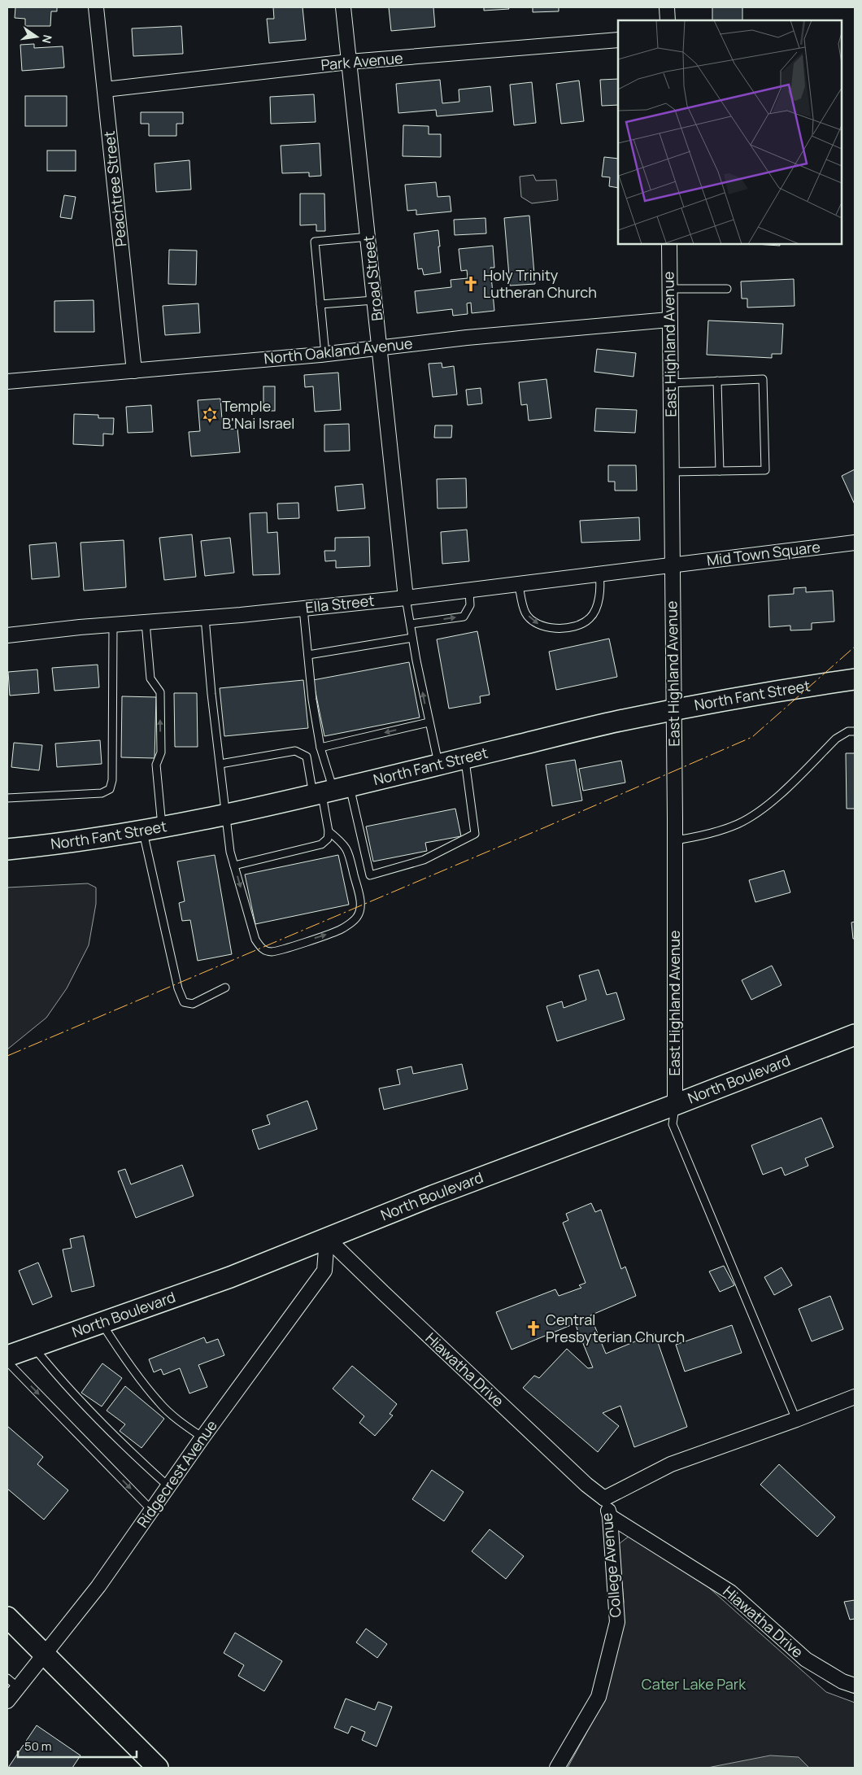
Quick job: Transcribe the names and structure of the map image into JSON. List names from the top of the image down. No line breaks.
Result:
{"streets":{"main road":["North Fant Street","North Boulevard"],"street":["Park Avenue","Peachtree Street","Broad Street","East Highland Avenue","North Oakland Avenue","Mid Town Square","Ella Street","Hiawatha Drive","Ridgecrest Avenue","College Avenue"]},"crossings":[["Park Avenue","Peachtree Street"],["Park Avenue","Broad Street"],["Peachtree Street","North Oakland Avenue"],["Broad Street","North Oakland Avenue"],["Broad Street","Ella Street"],["East Highland Avenue","North Oakland Avenue"],["East Highland Avenue","Mid Town Square"],["East Highland Avenue","Ella Street"],["East Highland Avenue","North Fant Street"],["East Highland Avenue","North Boulevard"],["Mid Town Square","Ella Street"],["North Boulevard","Hiawatha Drive"],["North Boulevard","Ridgecrest Avenue"],["Hiawatha Drive","Ridgecrest Avenue"],["Hiawatha Drive","College Avenue"]],"parks":["Cater Lake Park"],"places":{"church":["Holy Trinity Lutheran Church","Central Presbyterian Church"],"synagogue":["Temple B'Nai Israel"]},"scale_bar":"50 m","north":"right"}
